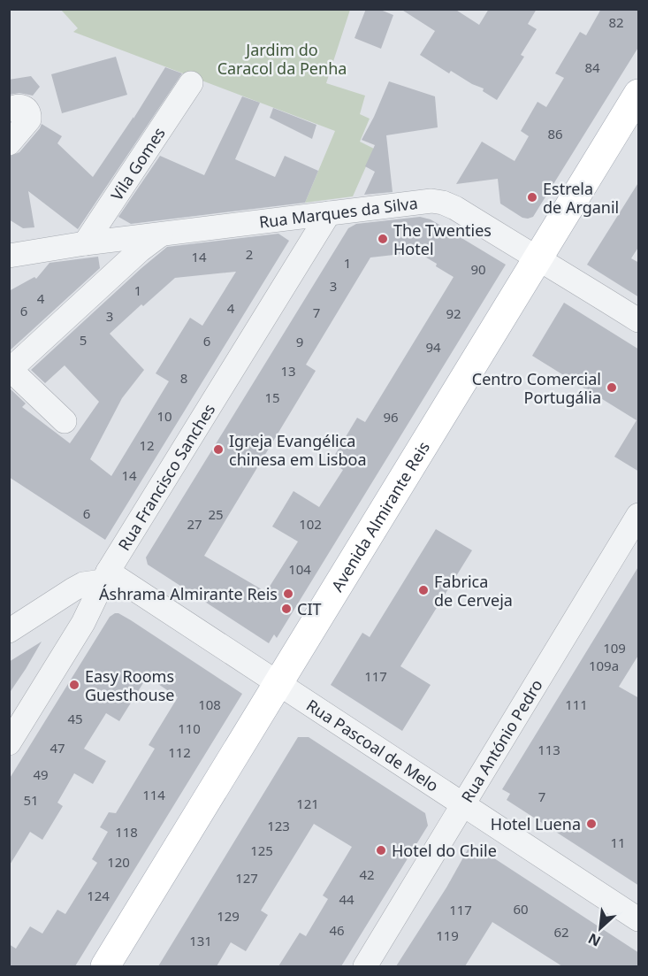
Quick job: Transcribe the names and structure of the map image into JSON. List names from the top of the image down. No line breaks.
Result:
{"streets":{"main road":["Avenida Almirante Reis"],"street":["Vila Gomes","Rua Marques da Silva","Rua Francisco Sanches","Rua António Pedro","Rua Pascoal de Melo"]},"crossings":[["Vila Gomes","Rua Marques da Silva"],["Rua Marques da Silva","Rua Francisco Sanches"],["Rua Marques da Silva","Avenida Almirante Reis"],["Rua Francisco Sanches","Rua Pascoal de Melo"],["Avenida Almirante Reis","Rua Pascoal de Melo"],["Rua António Pedro","Rua Pascoal de Melo"]],"parks":["Jardim do Caracol da Penha"],"places":["Estrela de Arganil","The Twenties Hotel","Centro Comercial Portugália","Igreja Evangélica chinesa em Lisboa","Fabrica de Cerveja","Áshrama Almirante Reis","CIT","Easy Rooms Guesthouse","Hotel Luena","Hotel do Chile"],"house_numbers":["82","84","86","2","14","1","90","3","1","4","4","6","7","92","3","5","6","9","94","13","8","15","10","96","12","14","6","25","27","102","104","109","109a","117","108","111","45","110","47","113","112","49","114","7","51","121","123","118","11","125","120","42","127","124","44","60","117","129","46","62","119","131"],"north":"bottom left"}
